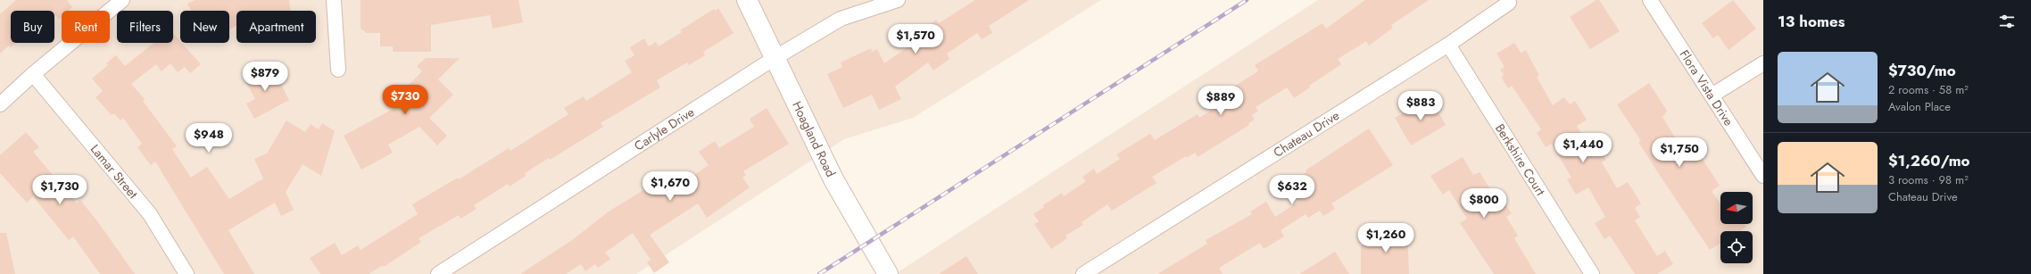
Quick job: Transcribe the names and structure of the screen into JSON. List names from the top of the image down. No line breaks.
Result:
{"streets":{"street":["Flora Vista Drive","Carlyle Drive","Chateau Drive","Hoagland Road","Berkshire Court","Lamar Street"]},"crossings":[["Carlyle Drive","Hoagland Road"],["Chateau Drive","Berkshire Court"]],"north":"left","page":{"heading":"13 homes","chip":["Buy","Rent","Filters","New","Apartment"],"price":["$1,570","$879","$730","$889","$883","$948","$1,440","$1,750","$1,670","$1,730","$632","$800","$1,260"],"list":[{"name":"$730/mo","note":"2 rooms · 58 m² · Avalon Place"},{"name":"$1,260/mo","note":"3 rooms · 98 m² · Chateau Drive"}]}}
